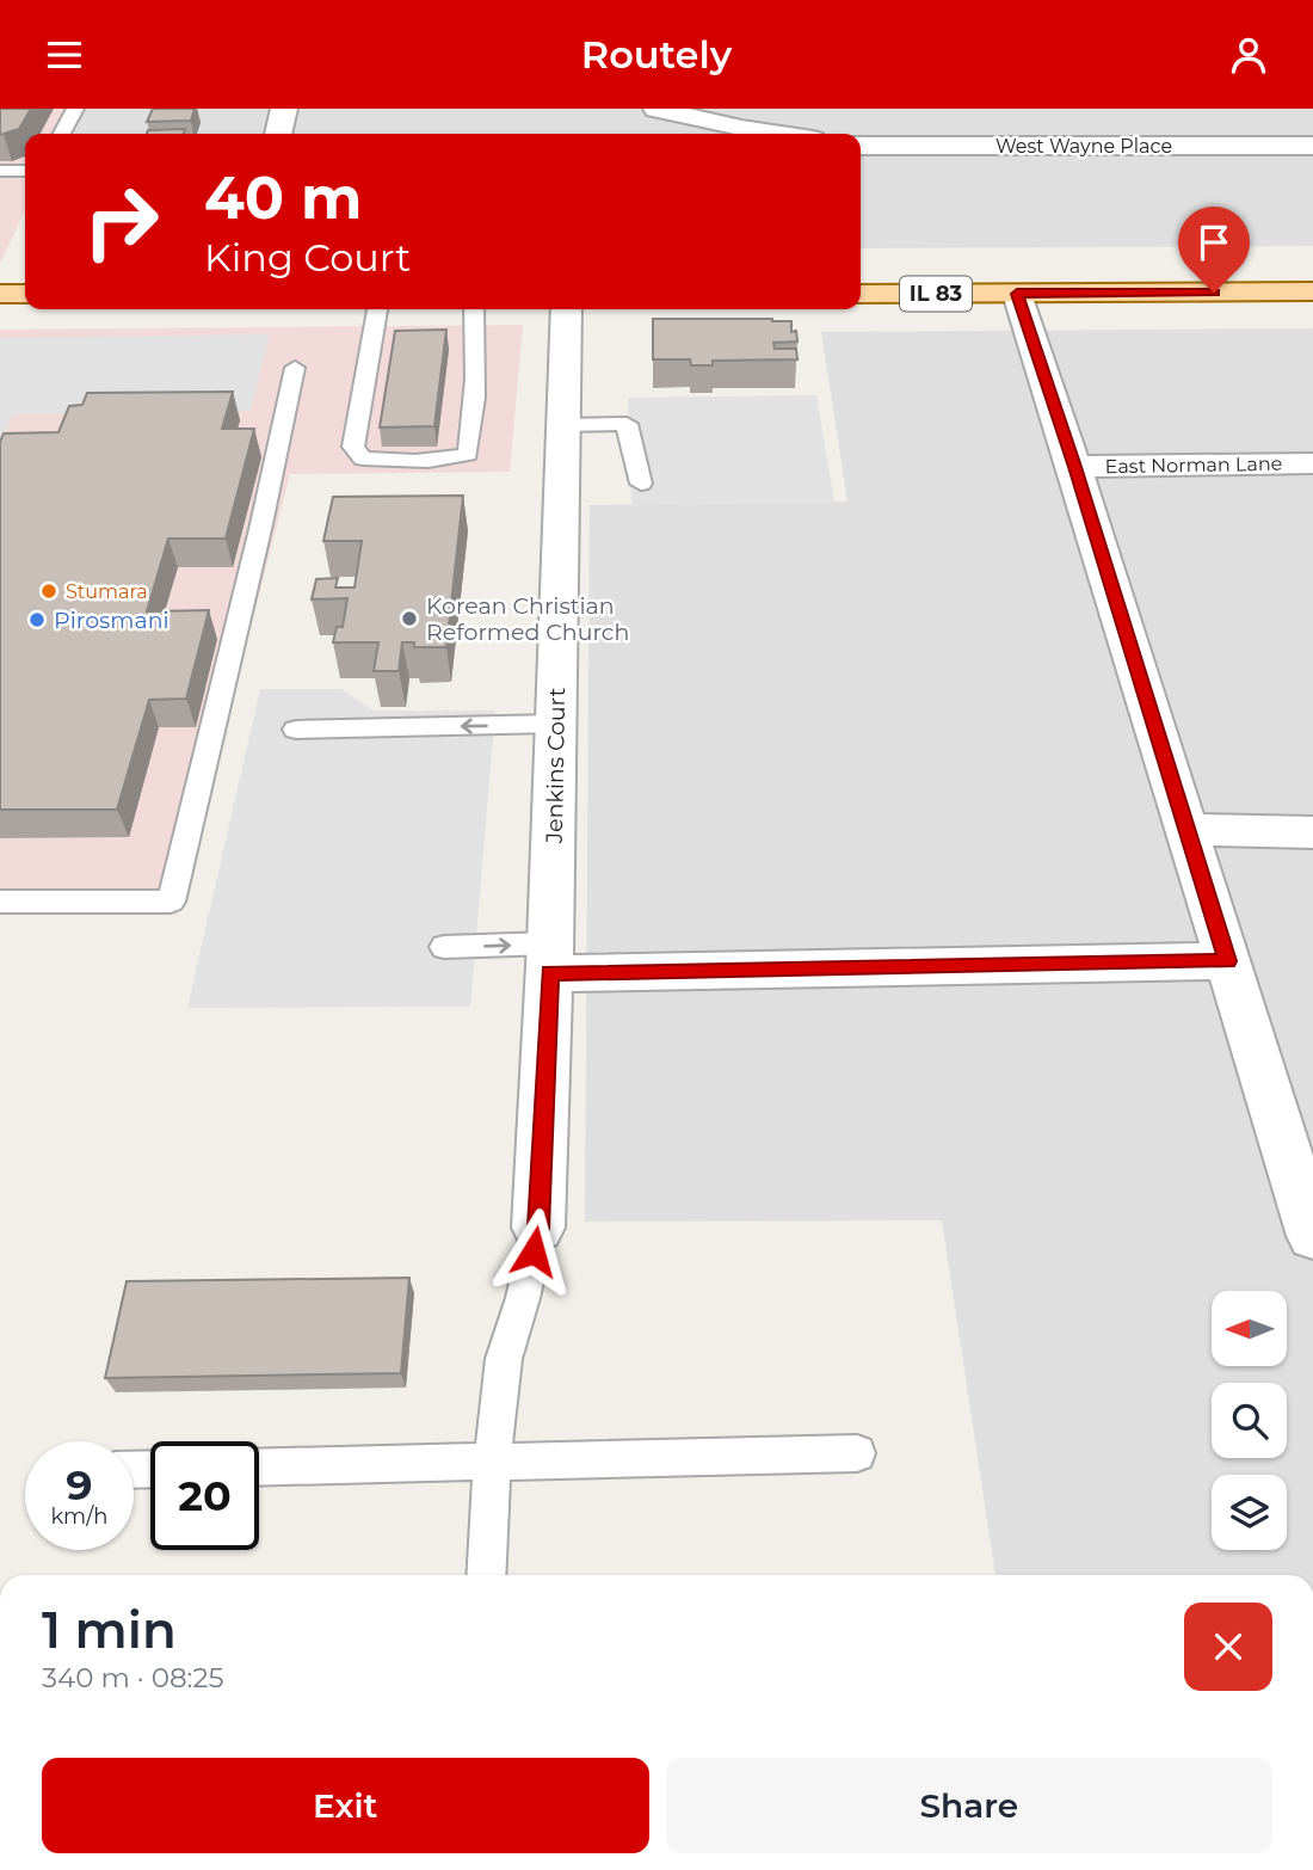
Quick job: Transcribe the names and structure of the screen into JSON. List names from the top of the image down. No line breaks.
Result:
{"streets":{"main road":["IL 83"],"street":["West Wayne Place","East Norman Lane","Jenkins Court"]},"places":["Stumara","Korean Christian Reformed Church","Pirosmani"],"north":"left","page":{"header":"Routely","turn":["40 m","King Court"],"speed":"9 km/h","limit":"20","heading":["1 min","340 m · 08:25"],"buttons":["Exit","Share"]}}
